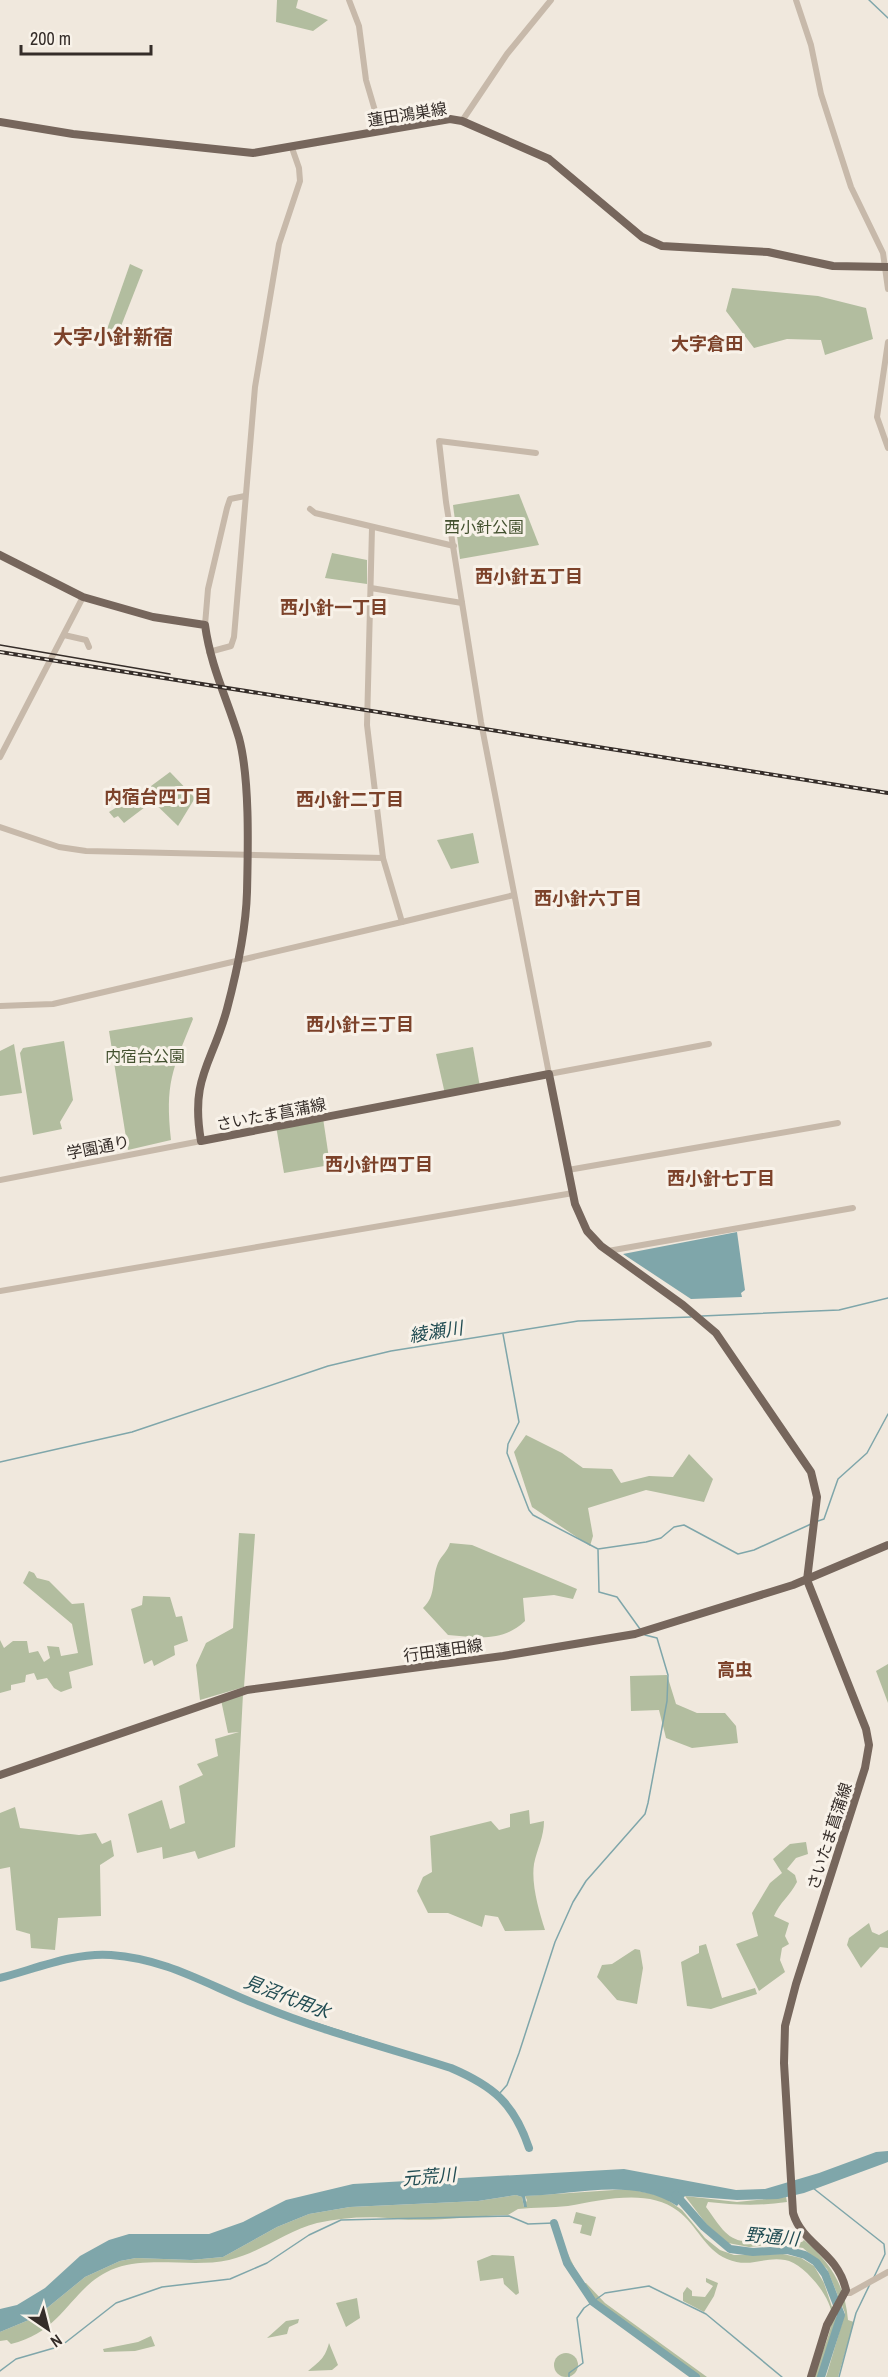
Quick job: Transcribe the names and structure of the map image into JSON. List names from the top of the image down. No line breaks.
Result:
{"streets":{"main road":["蓮田鴻巣線","さいたま菖蒲線","行田蓮田線"],"street":["学園通り"]},"crossings":[["さいたま菖蒲線","学園通り"],["さいたま菖蒲線","行田蓮田線"]],"districts":["大字小針新宿","大字倉田","西小針五丁目","西小針一丁目","内宿台四丁目","西小針二丁目","西小針六丁目","西小針三丁目","西小針四丁目","西小針七丁目","高虫"],"water":["綾瀬川","見沼代用水","元荒川","野通川"],"parks":["西小針公園","内宿台公園"],"scale_bar":"200 m","north":"bottom right"}
